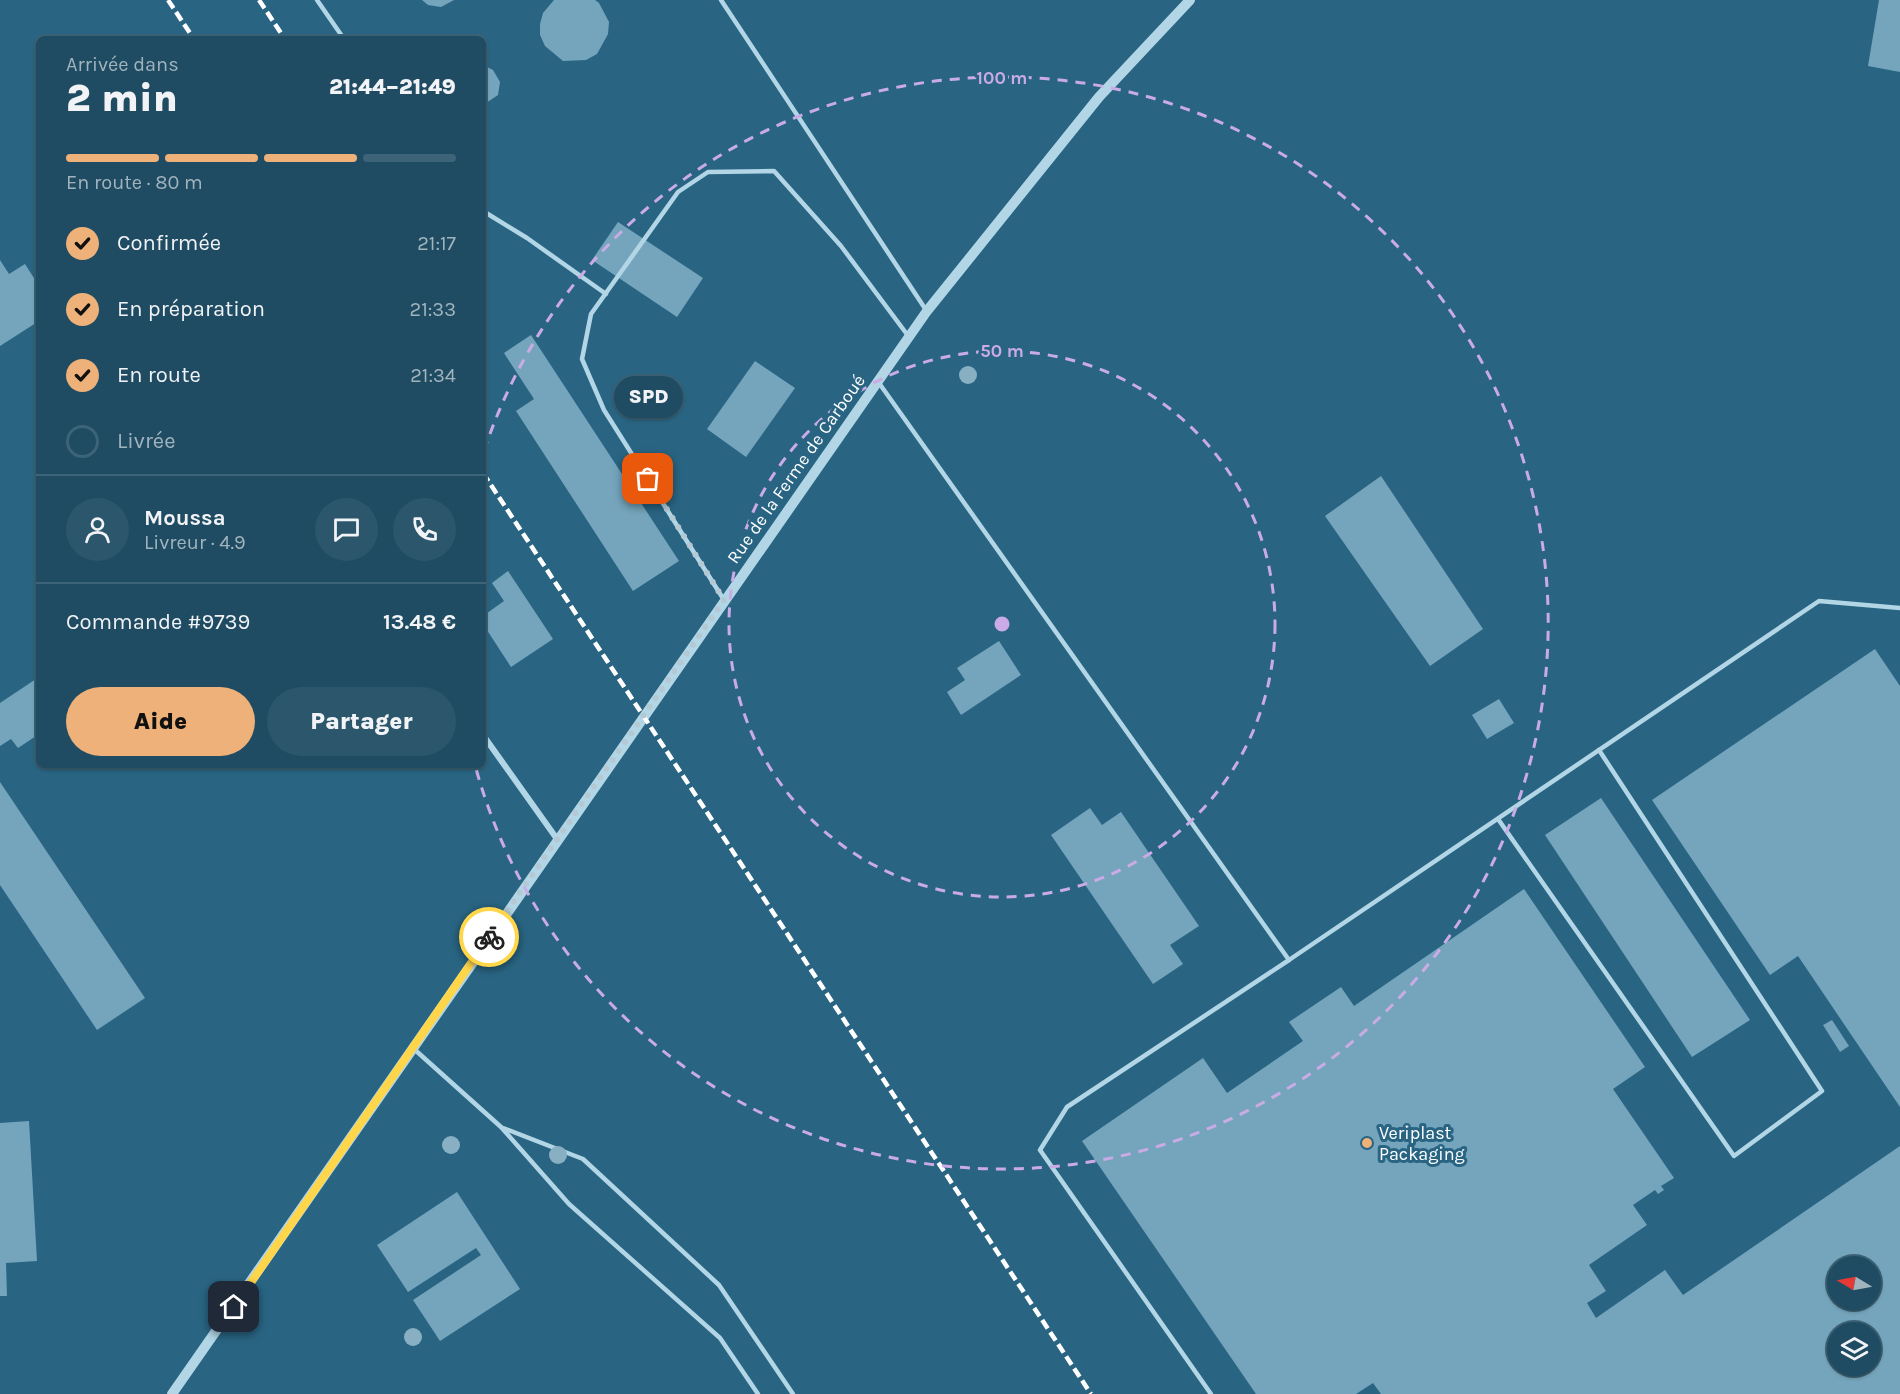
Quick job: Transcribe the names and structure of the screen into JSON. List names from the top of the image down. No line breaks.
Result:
{"streets":{"street":["Rue de la Ferme de Carboué"]},"places":["SPD","Veriplast Packaging"],"north":"left","page":{"heading":["2 min","Arrivée dans","21:44–21:49"],"panel":["Moussa","Livreur · 4.9","Commande #9739","13.48 €"],"bar":"En route · 80 m","list":[["Confirmée","21:17"],["En préparation","21:33"],["En route","21:34"],"Livrée"],"bubble":"SPD","buttons":["Aide","Partager"]},"rings":["100 m","50 m"]}
